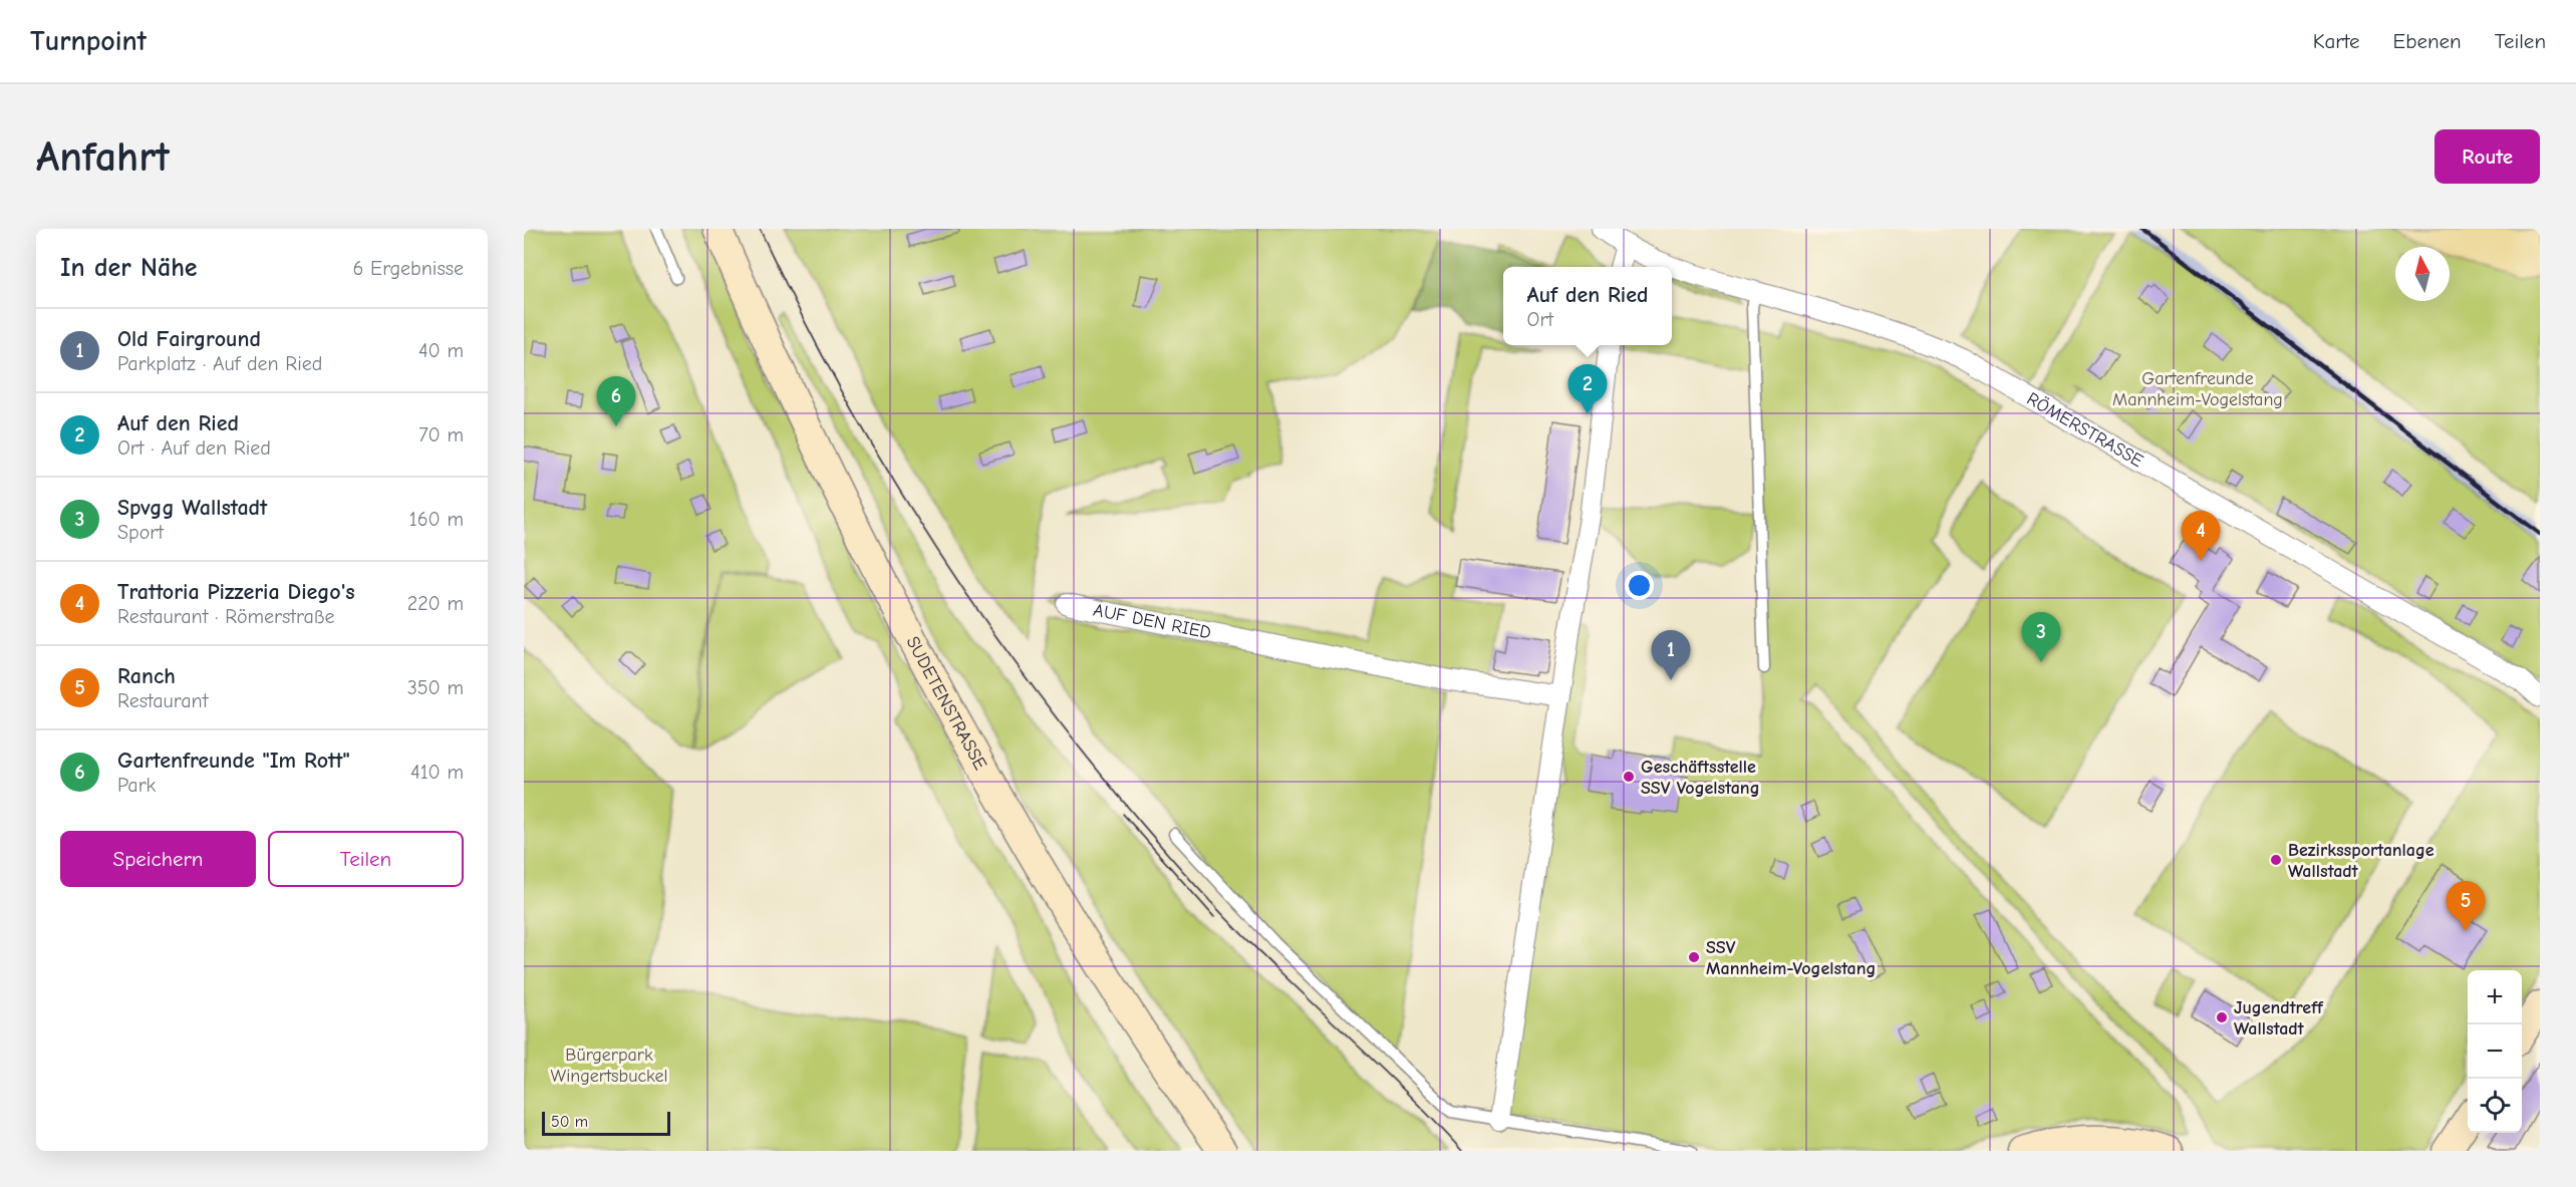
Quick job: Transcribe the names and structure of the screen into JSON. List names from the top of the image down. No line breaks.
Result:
{"streets":{"main road":["SUDETENSTRASSE"],"street":["RÖMERSTRASSE","AUF DEN RIED"]},"parks":["Gartenfreunde Mannheim-Vogelstang","Bürgerpark Wingertsbuckel"],"places":["Geschäftsstelle SSV Vogelstang","Bezirkssportanlage Wallstadt","SSV Mannheim-Vogelstang","Jugendtreff Wallstadt"],"scale_bar":"50 m","north":"top","page":{"header":"Turnpoint","nav":["Karte","Ebenen","Teilen"],"buttons":["Route",["Speichern","Teilen"]],"title":"Anfahrt","heading":["In der Nähe","6 Ergebnisse"],"popup":["Auf den Ried","Ort"],"list":[{"mark":"1","name":"Old Fairground","note":"Parkplatz · Auf den Ried","value":"40 m"},{"mark":"2","name":"Auf den Ried","note":"Ort · Auf den Ried","value":"70 m"},{"mark":"3","name":"Spvgg Wallstadt","note":"Sport","value":"160 m"},{"mark":"4","name":"Trattoria Pizzeria Diego's","note":"Restaurant · Römerstraße","value":"220 m"},{"mark":"5","name":"Ranch","note":"Restaurant","value":"350 m"},{"mark":"6","name":"Gartenfreunde \"Im Rott\"","note":"Park","value":"410 m"}],"pins":["2","6","4","3","1","5"],"map_buttons":["+","−"],"scale":"50 m"}}
